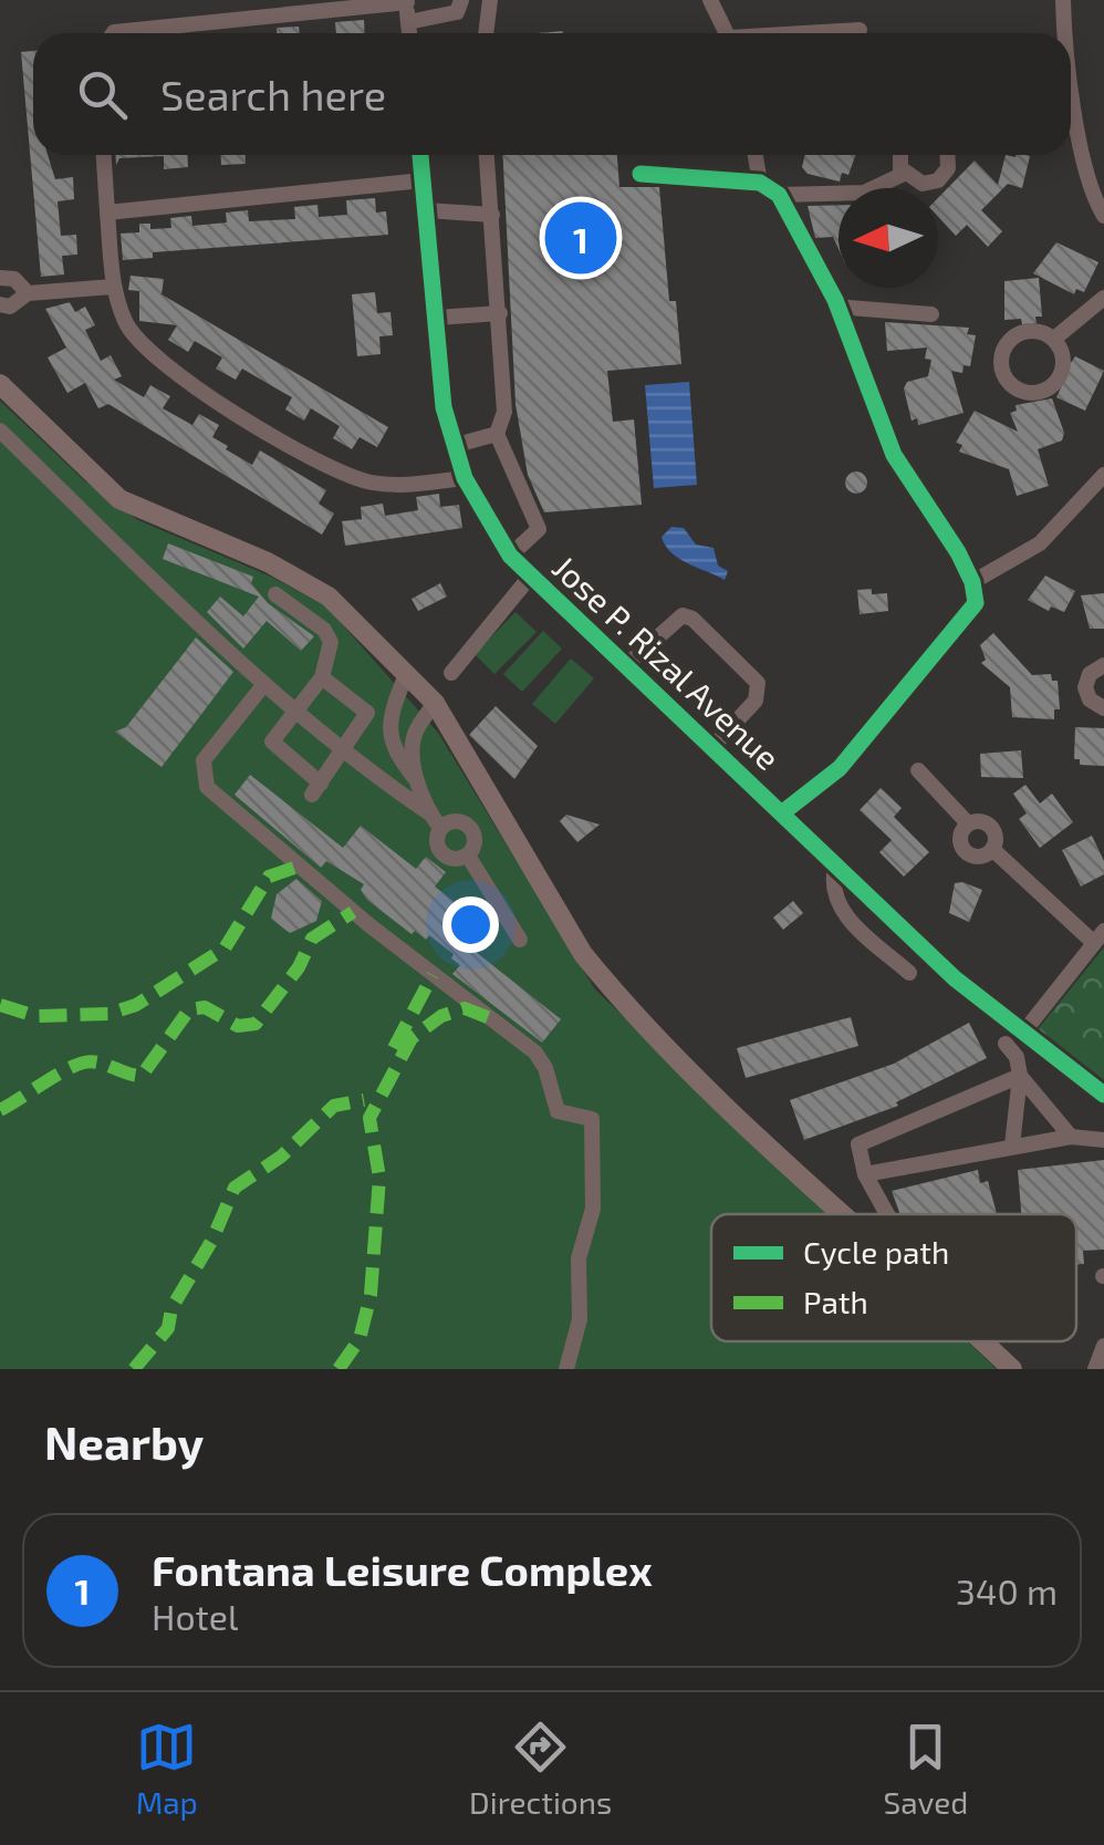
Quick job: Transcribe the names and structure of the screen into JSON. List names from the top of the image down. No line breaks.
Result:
{"streets":{"street":["Jose P. Rizal Avenue"]},"legend":["Cycle path","Path"],"north":"left","page":{"search":"Search here","pins":"1","heading":"Nearby","list":[{"mark":"1","name":"Fontana Leisure Complex","note":"Hotel","value":"340 m"}],"nav":["Map","Directions","Saved"]}}
